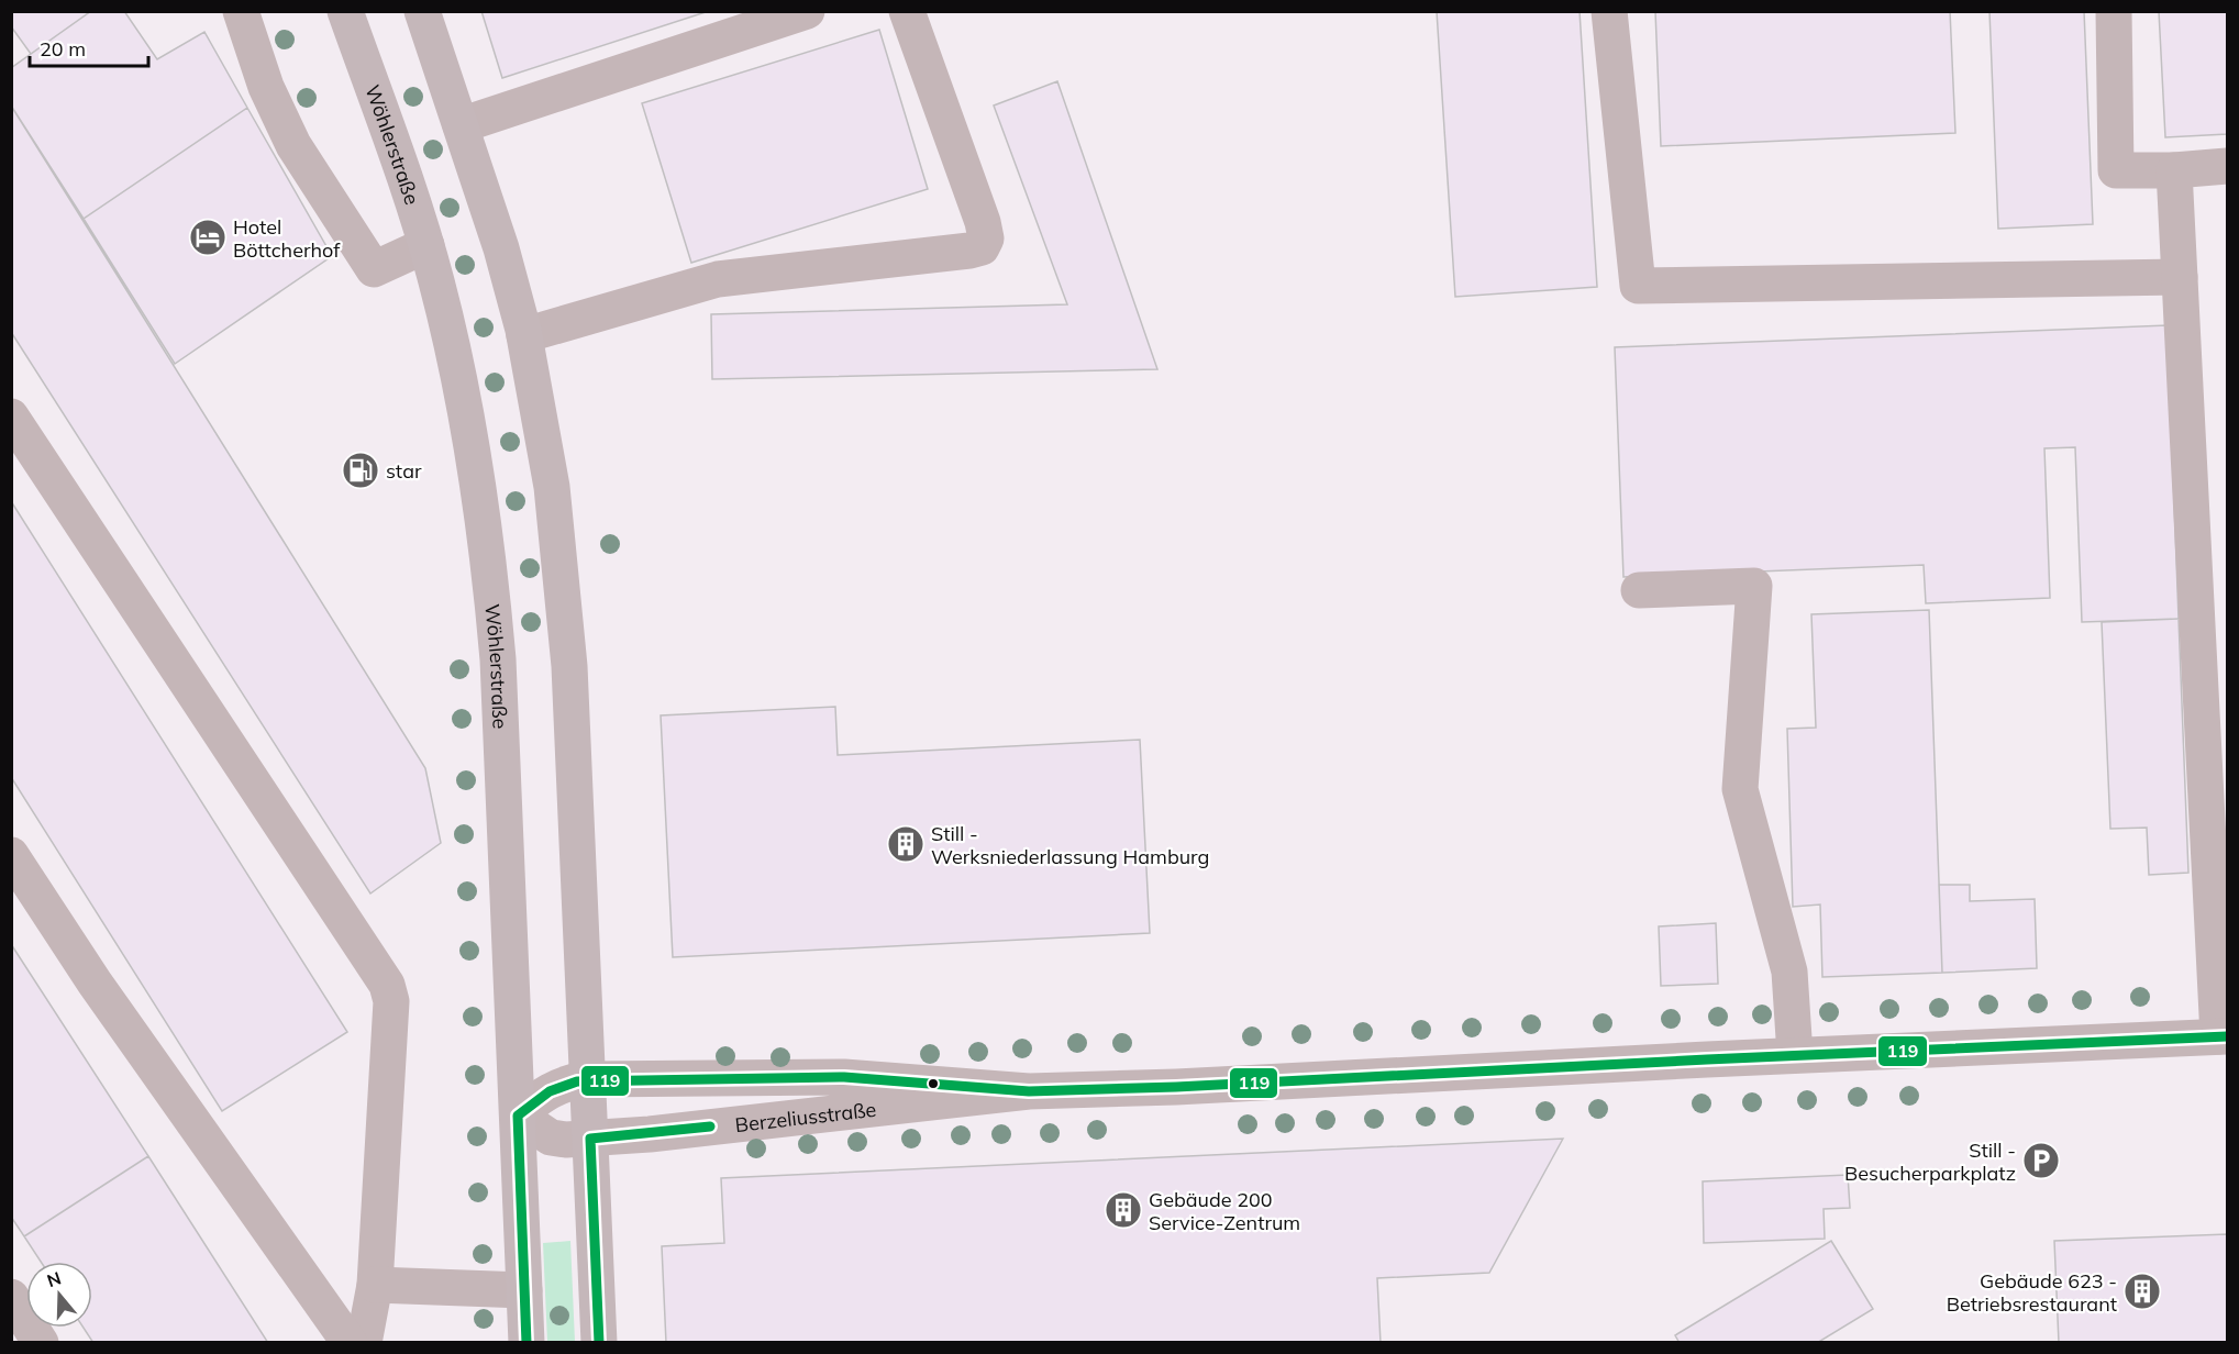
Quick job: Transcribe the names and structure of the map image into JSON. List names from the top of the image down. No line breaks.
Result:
{"streets":{"main road":["Wöhlerstraße"],"street":["Berzeliusstraße"]},"crossings":[["Wöhlerstraße","Berzeliusstraße"]],"places":{"hotel":["Hotel Böttcherhof"],"fuel station":["star"],"building":["Still - Werksniederlassung Hamburg","Gebäude 200 Service-Zentrum","Gebäude 623 - Betriebsrestaurant"],"parking":["Still - Besucherparkplatz"]},"lines":["transit line 119"],"scale_bar":"20 m","north":"top"}
